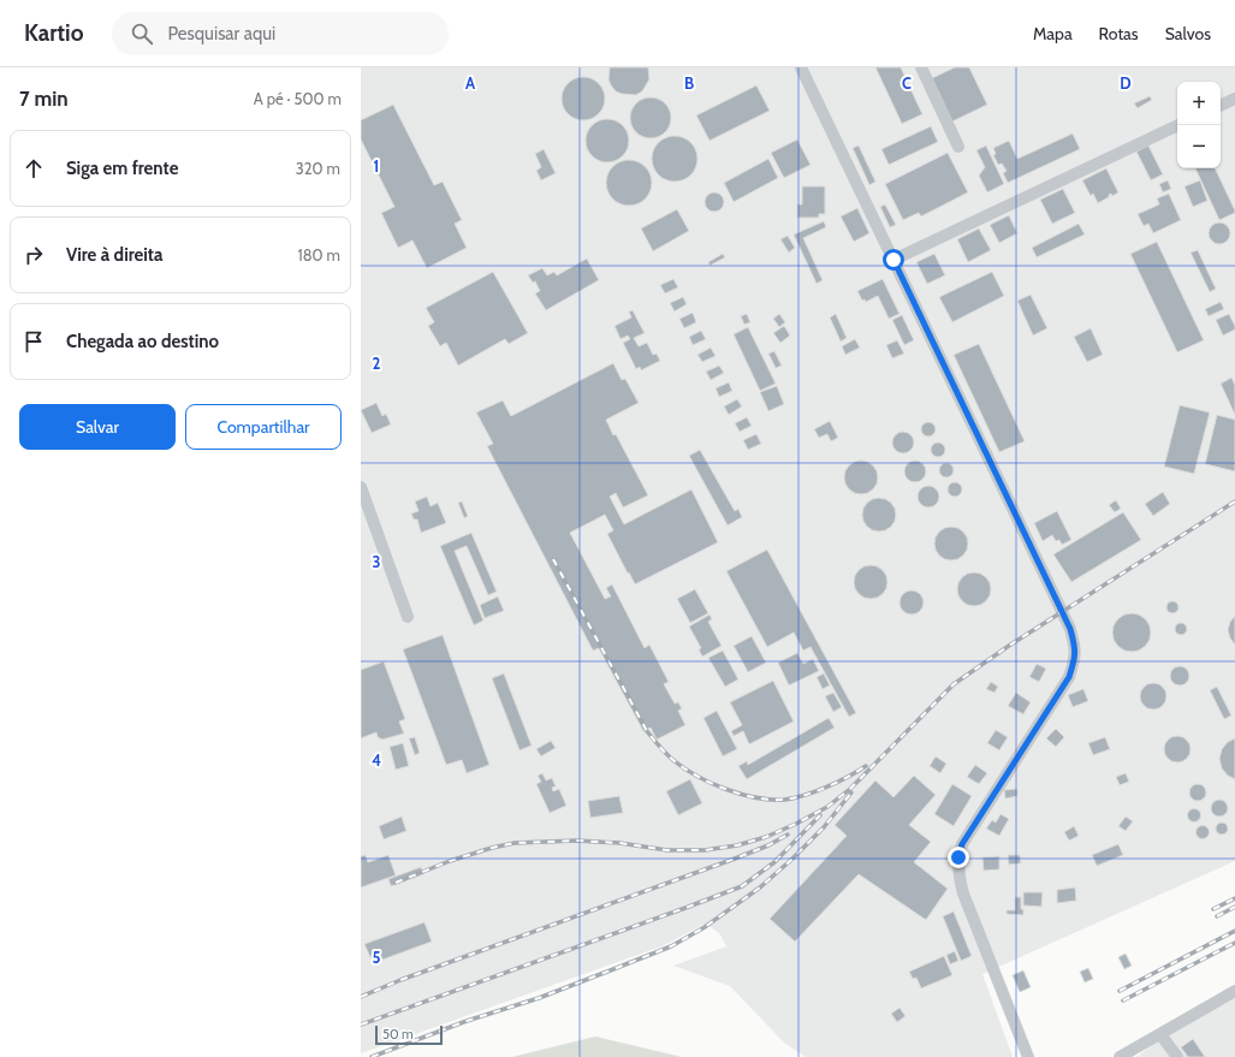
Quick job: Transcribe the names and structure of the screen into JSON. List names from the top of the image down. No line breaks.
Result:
{"scale_bar":"50 m","page":{"header":"Kartio","search":"Pesquisar aqui","nav":["Mapa","Rotas","Salvos"],"heading":["7 min","A pé · 500 m"],"map_buttons":["+","−"],"list":[["Siga em frente","320 m"],["Vire à direita","180 m"],"Chegada ao destino"],"buttons":["Salvar","Compartilhar"],"scale":"50 m"},"grid":{"columns":["A","B","C","D"],"rows":["1","2","3","4","5"]}}
